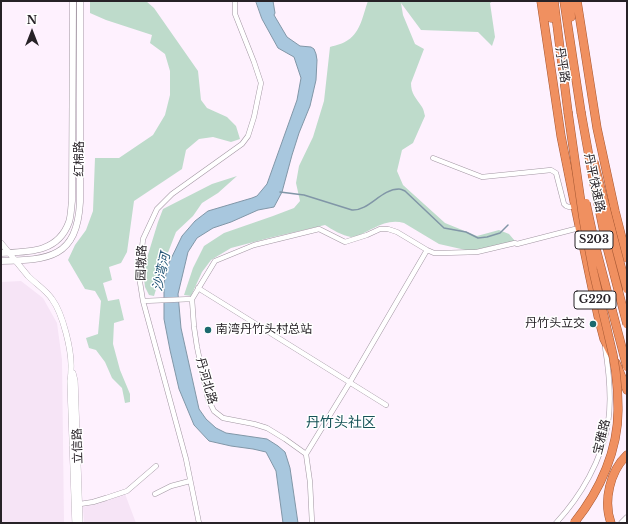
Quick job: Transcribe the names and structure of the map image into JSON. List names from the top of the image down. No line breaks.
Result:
{"streets":{"highway":["丹平路","丹平快速路","S203","G220"],"main road":["红棉路"],"street":["园墩路","丹河北路","宝雅路","立信路"]},"crossings":[["丹平路","G220"],["红棉路","立信路"],["G220","宝雅路"]],"districts":["丹竹头社区"],"water":["沙湾河"],"places":["丹竹头立交","南湾丹竹头村总站"],"north":"top"}
